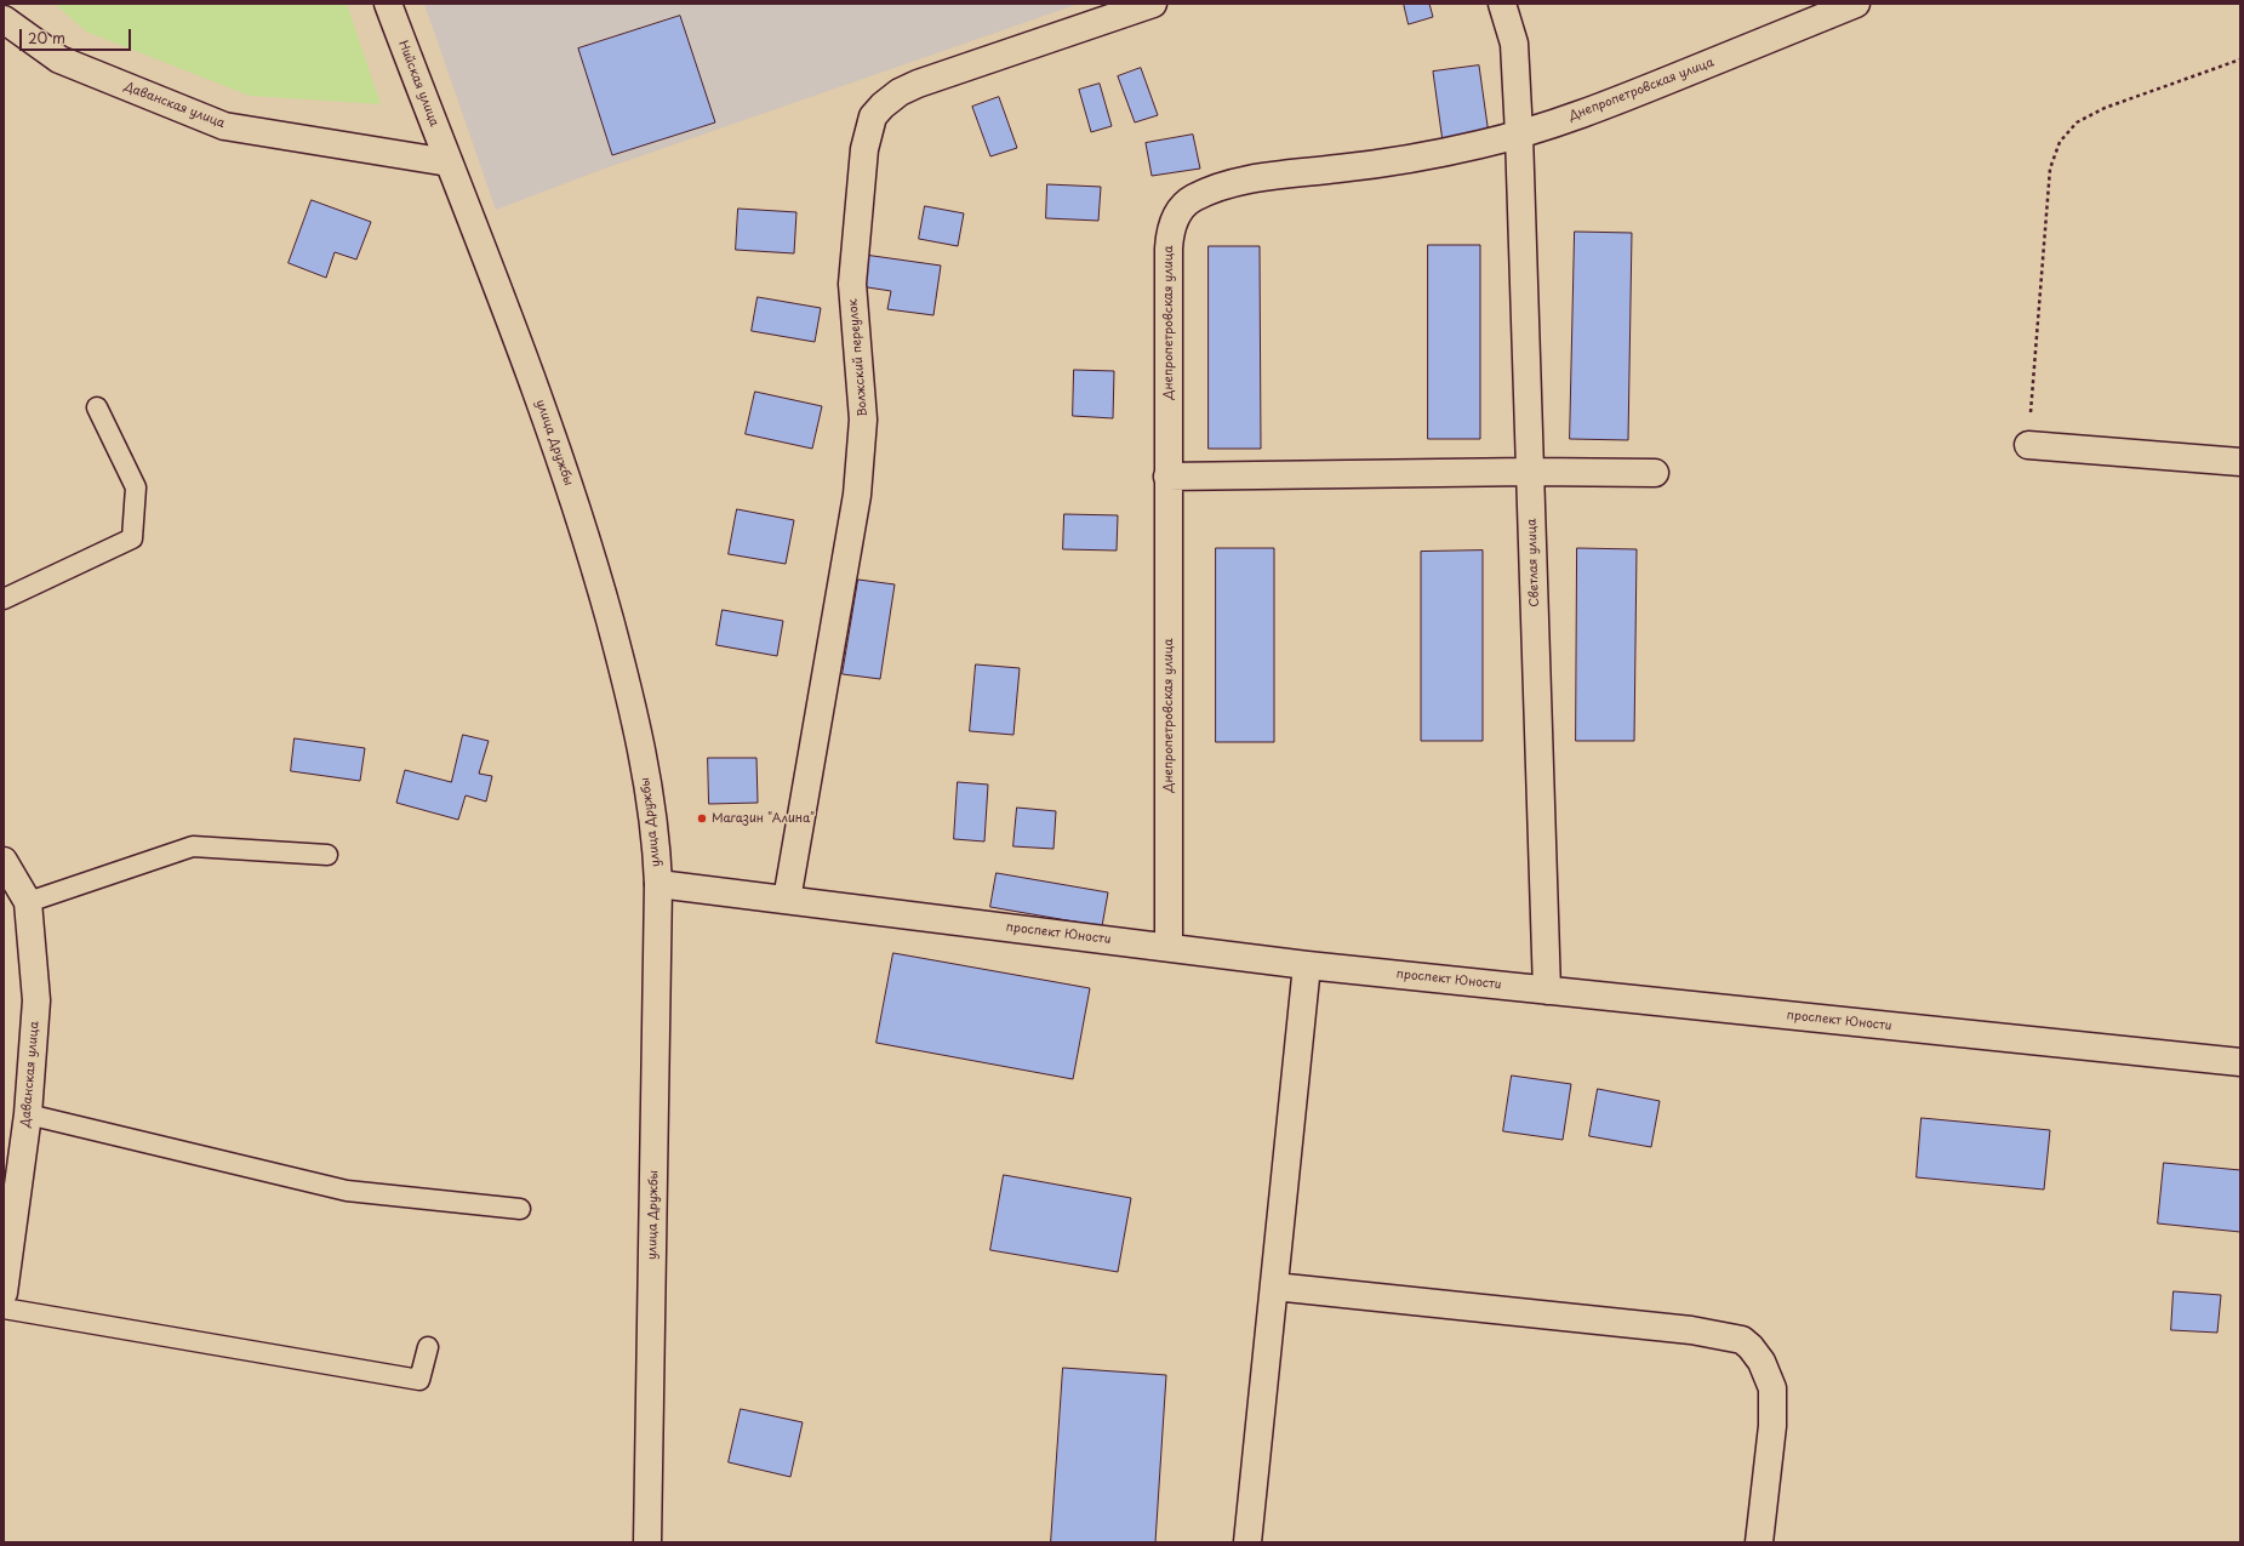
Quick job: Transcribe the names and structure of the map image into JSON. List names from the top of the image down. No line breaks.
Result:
{"streets":{"street":["Нийская улица","Днепропетровская улица","Даванская улица","Волжский переулок","улица Дружбы","Светлая улица","проспект Юности"]},"crossings":[["Нийская улица","Даванская улица"],["Нийская улица","улица Дружбы"],["Днепропетровская улица","Светлая улица"],["Днепропетровская улица","проспект Юности"],["Даванская улица","улица Дружбы"],["Волжский переулок","проспект Юности"],["улица Дружбы","проспект Юности"],["Светлая улица","проспект Юности"]],"places":["Магазин \"Алина\""],"scale_bar":"20 m"}
